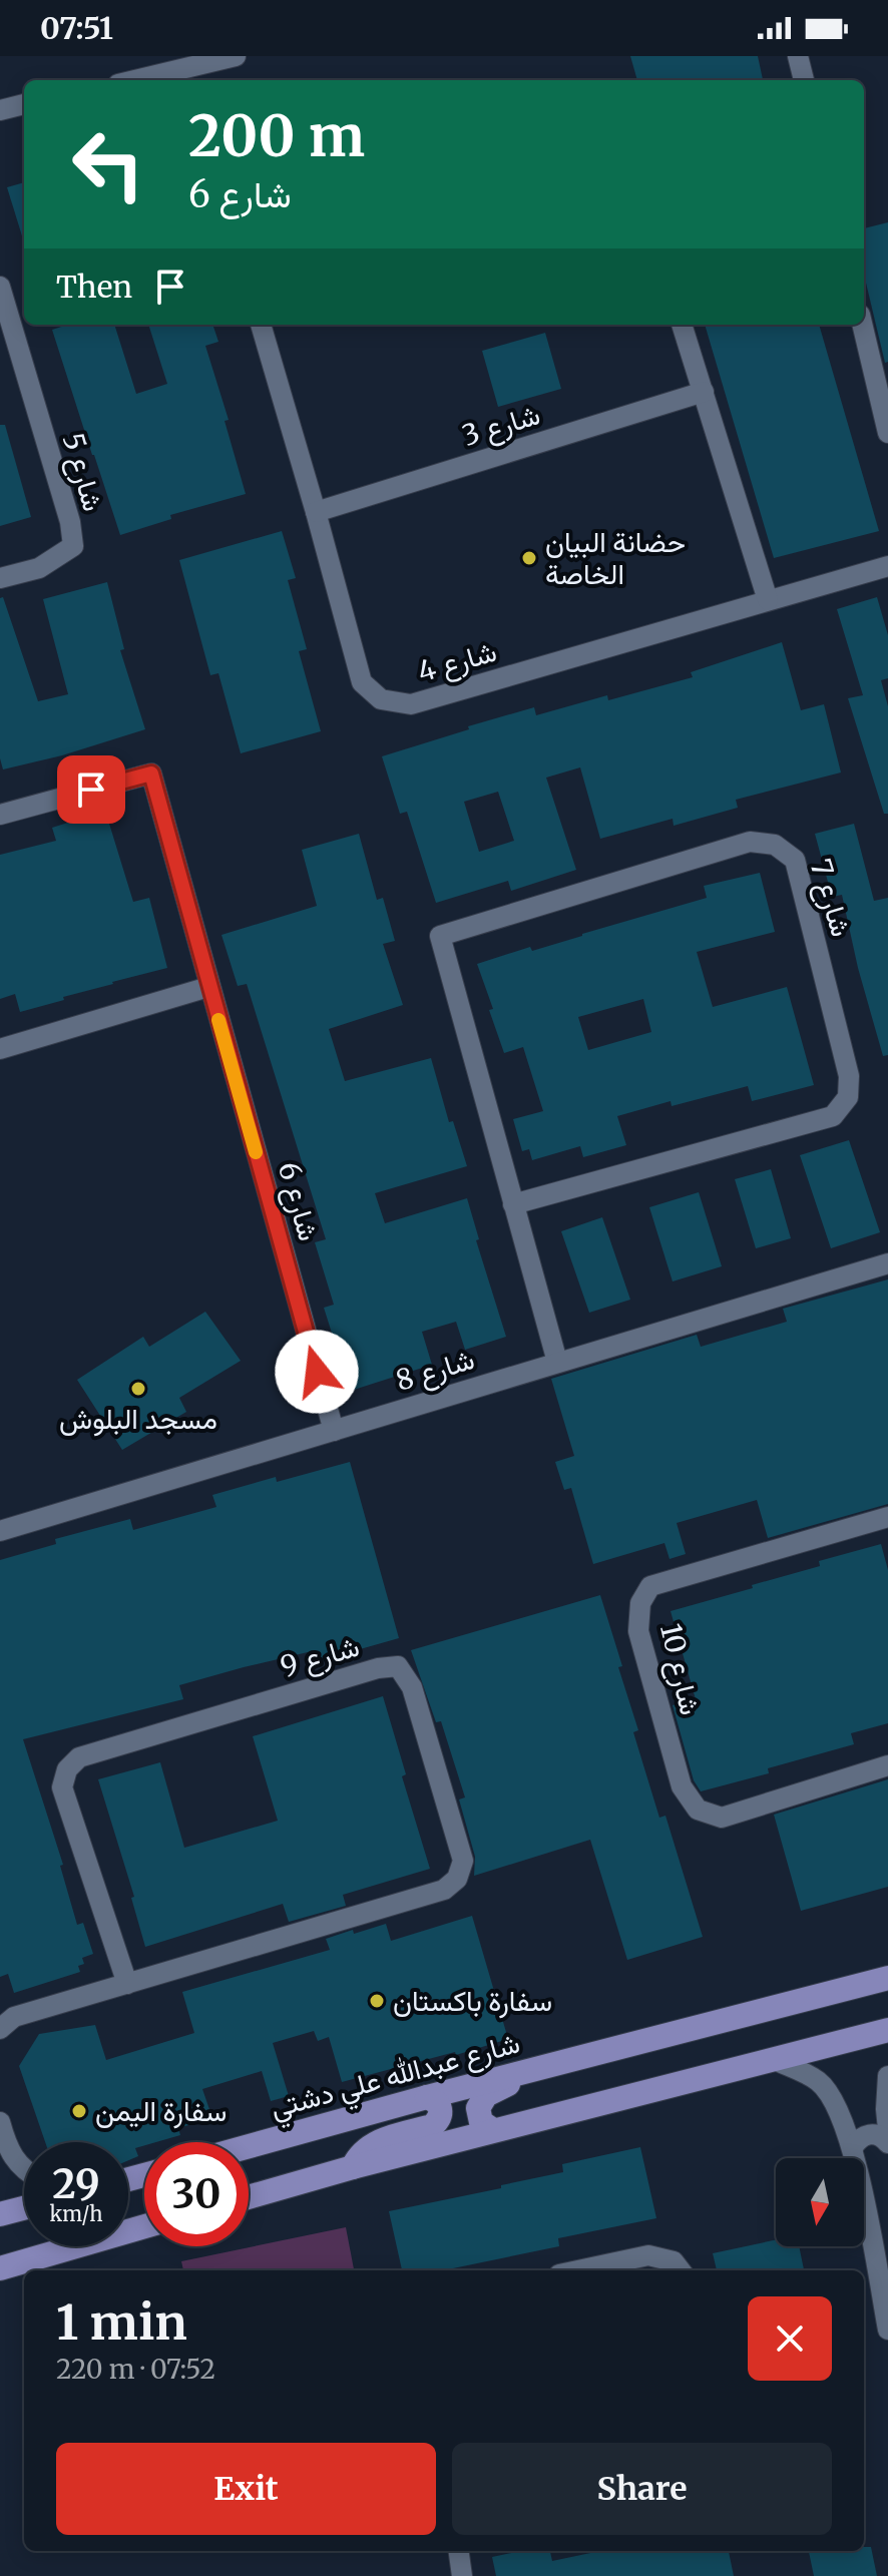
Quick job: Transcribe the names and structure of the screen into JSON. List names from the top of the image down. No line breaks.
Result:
{"streets":{"main road":["شارع عبدالله علي دشتي"],"street":["شارع 3","شارع 5","شارع 4","شارع 7","شارع 6","شارع 8","شارع 9","شارع 10"]},"crossings":[["شارع 3","شارع 4"],["شارع 7","شارع 8"],["شارع 6","شارع 8"]],"places":["حضانة البيان الخاصة","مسجد البلوش","سفارة باكستان","سفارة اليمن"],"north":"bottom","page":{"status":"07:51","turn":["200 m","شارع 6"],"then":"Then","speed":"29 km/h","limit":"30","heading":["1 min","220 m · 07:52"],"buttons":["Exit","Share"]}}
